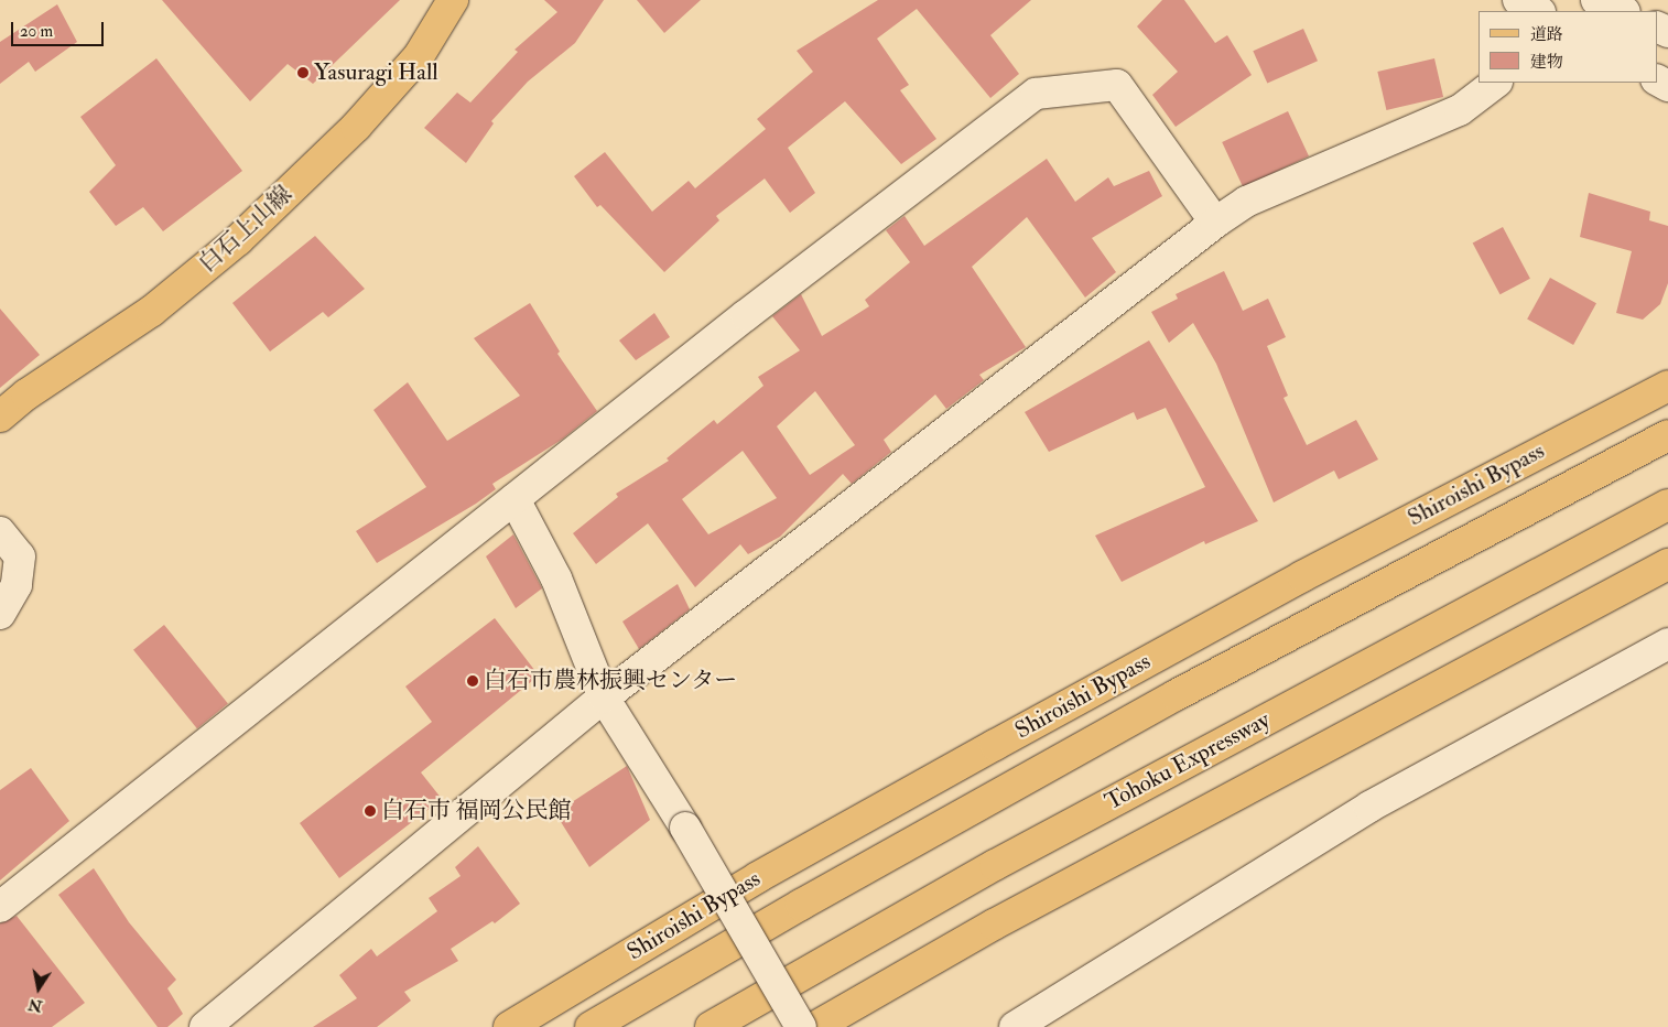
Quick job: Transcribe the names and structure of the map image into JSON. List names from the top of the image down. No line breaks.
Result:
{"streets":{"main road":["白石上山線","Shiroishi Bypass","Tohoku Expressway"]},"places":["Yasuragi Hall","白石市農林振興センター","白石市 福岡公民館"],"legend":["道路","建物"],"scale_bar":"20 m","north":"bottom"}
